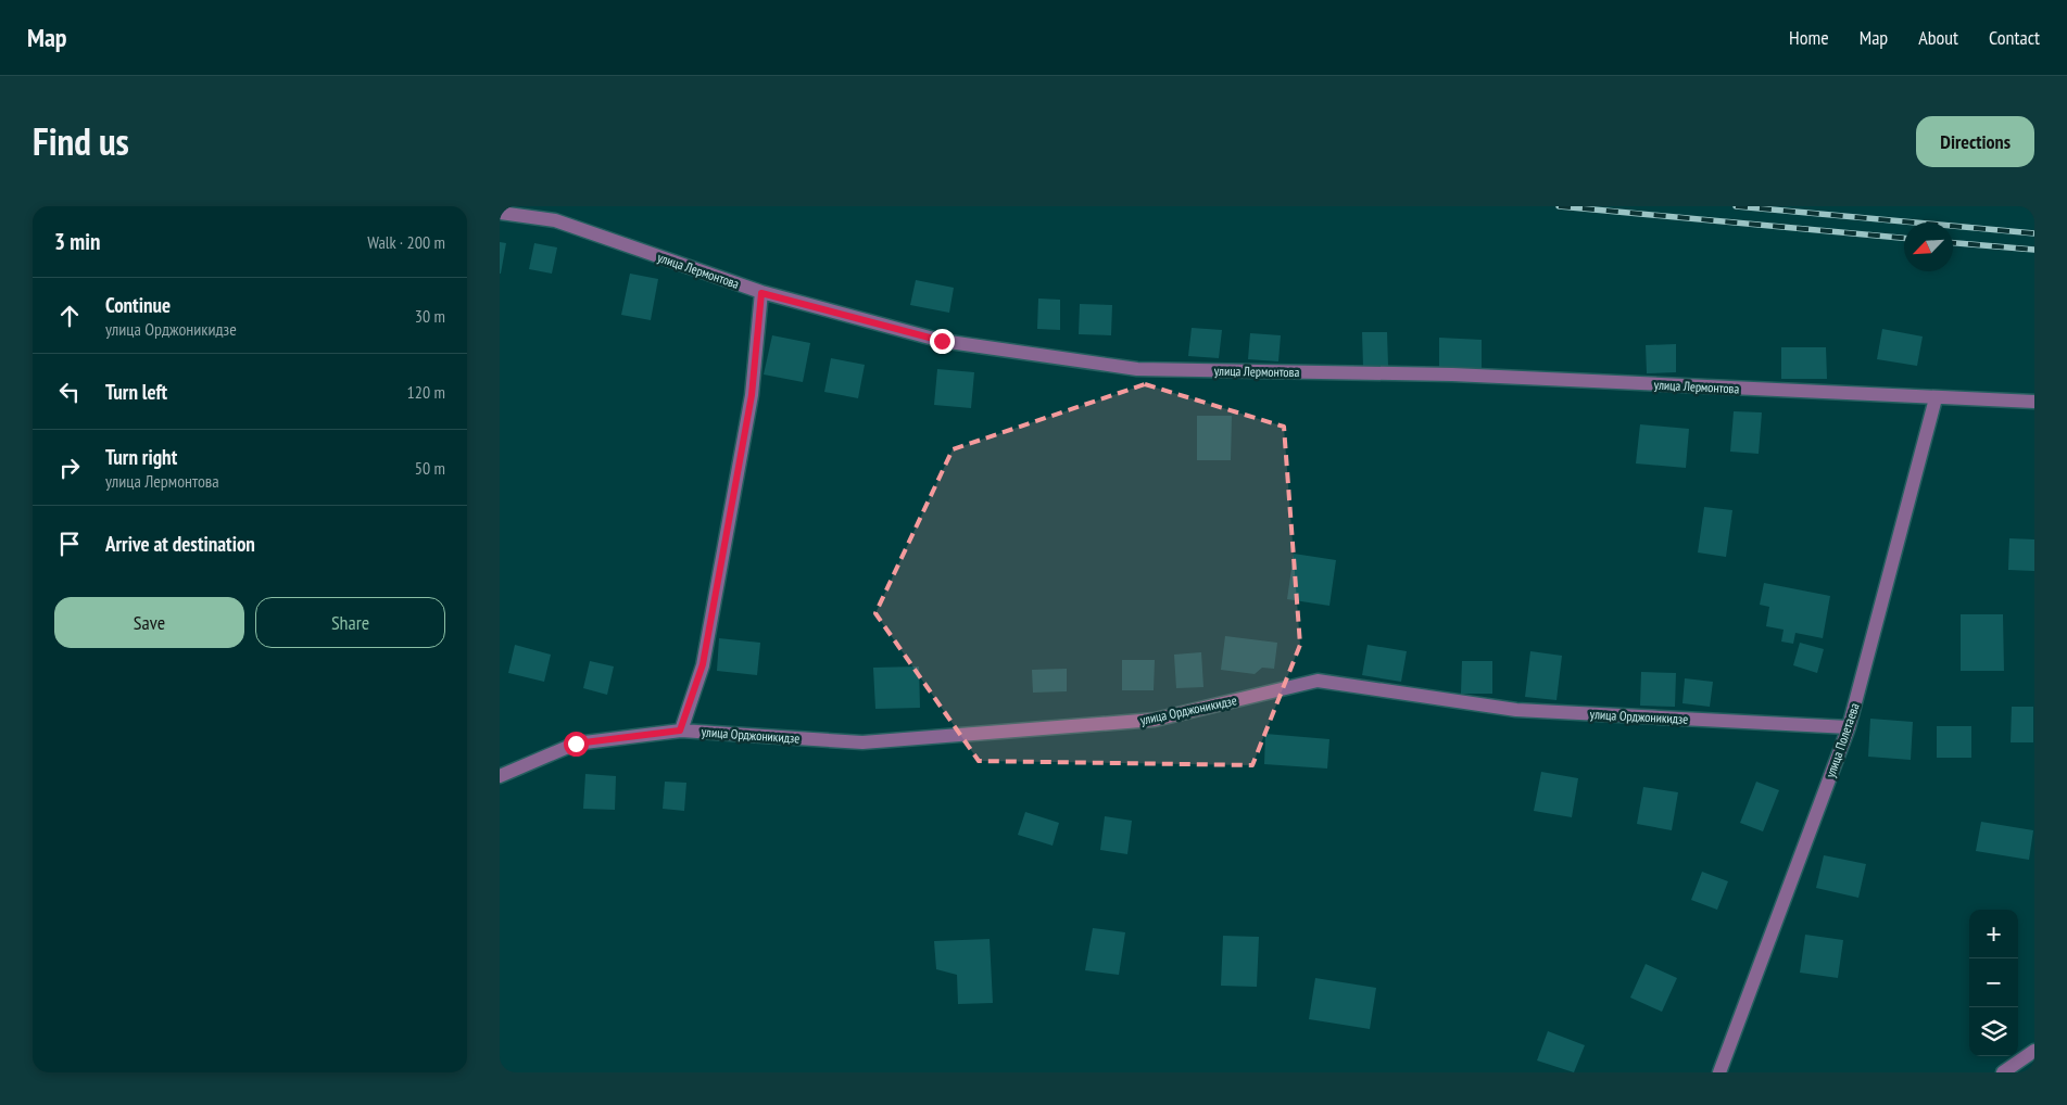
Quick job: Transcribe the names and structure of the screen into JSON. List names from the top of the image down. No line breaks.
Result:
{"streets":{"street":["улица Лермонтова","улица Орджоникидзе","улица Полетаева"]},"crossings":[["улица Лермонтова","улица Полетаева"],["улица Орджоникидзе","улица Полетаева"]],"north":"bottom left","page":{"header":"Map","nav":["Home","Map","About","Contact"],"title":"Find us","buttons":["Directions",["Save","Share"]],"heading":["3 min","Walk · 200 m"],"list":[["Continue","улица Орджоникидзе","30 m"],["Turn left","120 m"],["Turn right","улица Лермонтова","50 m"],"Arrive at destination"],"map_buttons":["+","−"]}}
